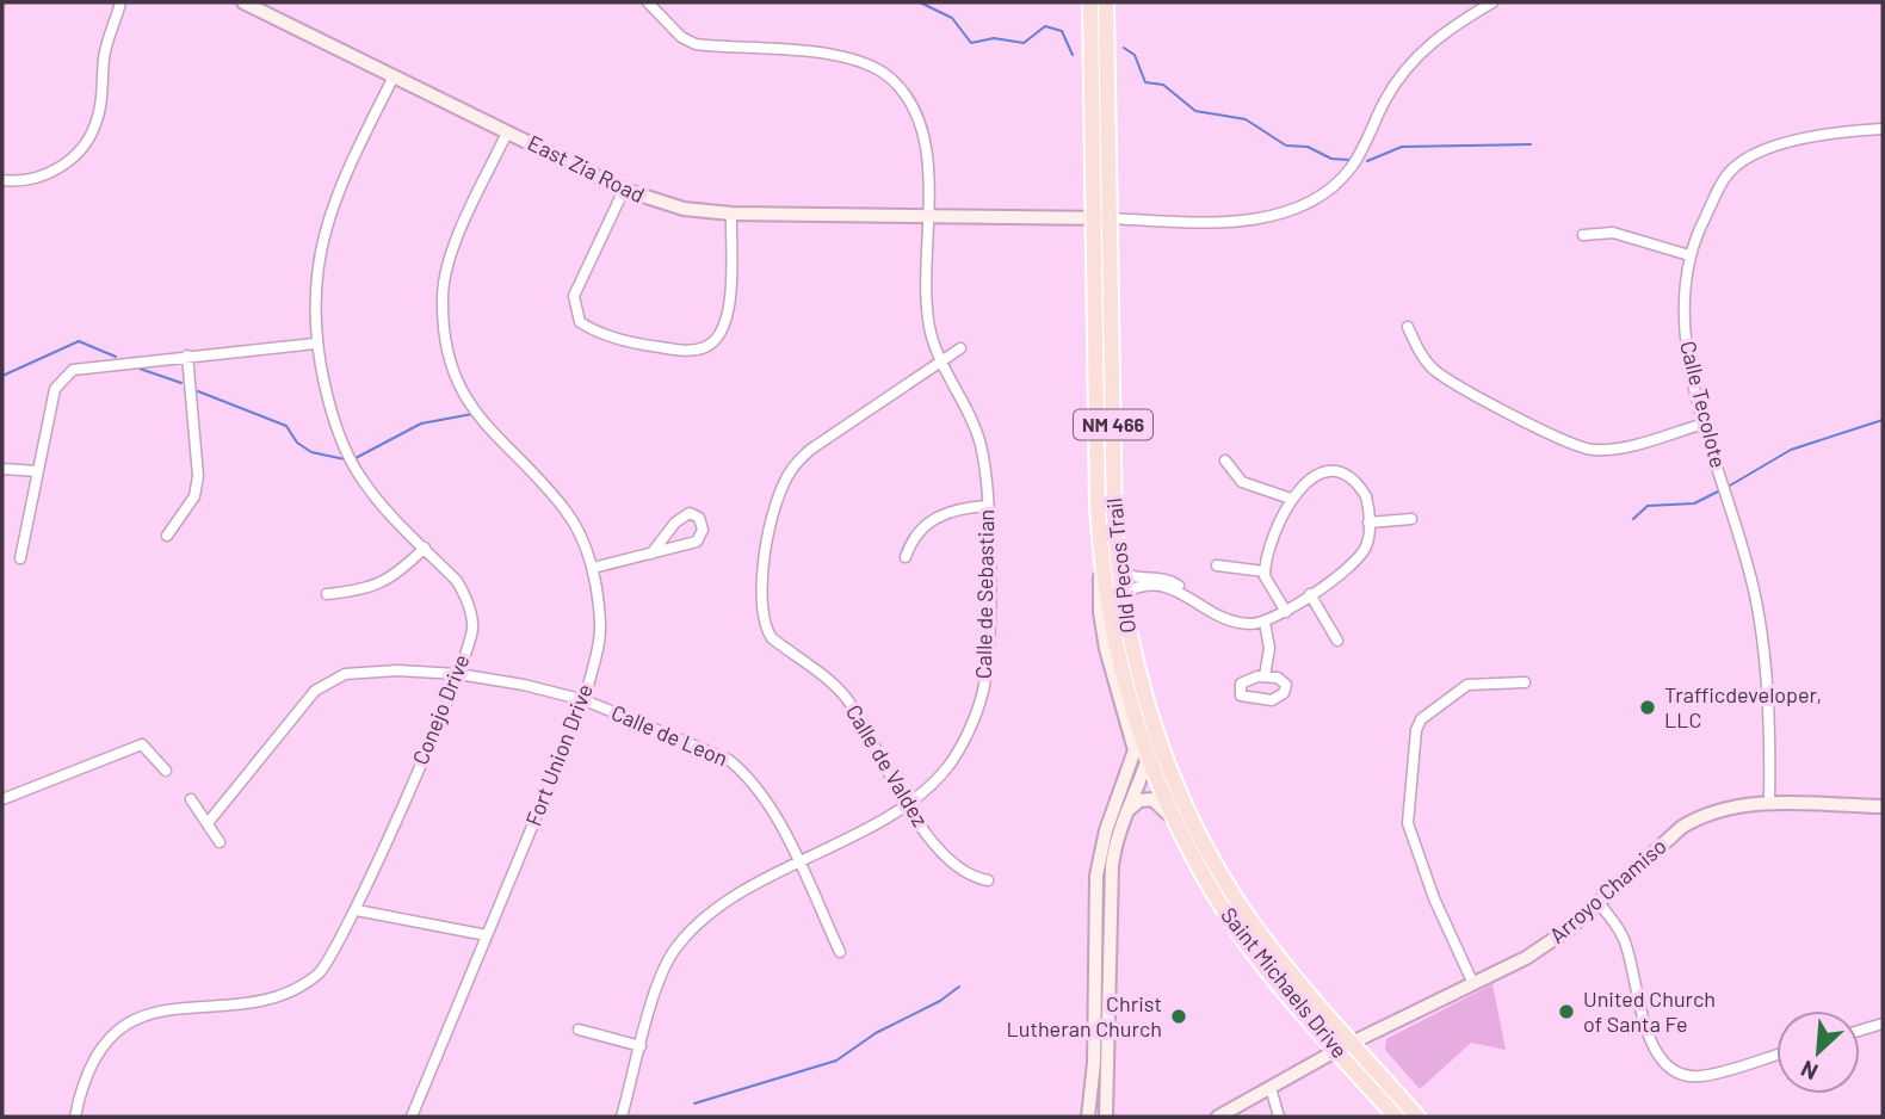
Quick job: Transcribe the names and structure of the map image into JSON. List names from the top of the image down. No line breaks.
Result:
{"streets":{"main road":["NM 466","Old Pecos Trail","Saint Michaels Drive"],"street":["East Zia Road","Calle Tecolote","Calle de Sebastian","Conejo Drive","Calle de Leon","Fort Union Drive","Calle de Valdez","Arroyo Chamiso"]},"crossings":[["East Zia Road","Old Pecos Trail"],["East Zia Road","Calle de Sebastian"],["East Zia Road","Conejo Drive"],["East Zia Road","Fort Union Drive"],["Calle Tecolote","Arroyo Chamiso"],["Old Pecos Trail","Saint Michaels Drive"],["Calle de Sebastian","Calle de Leon"],["Calle de Sebastian","Calle de Valdez"],["Conejo Drive","Calle de Leon"],["Calle de Leon","Fort Union Drive"],["Arroyo Chamiso","Saint Michaels Drive"]],"places":["Trafficdeveloper, LLC","United Church of Santa Fe","Christ Lutheran Church"],"north":"bottom left"}
